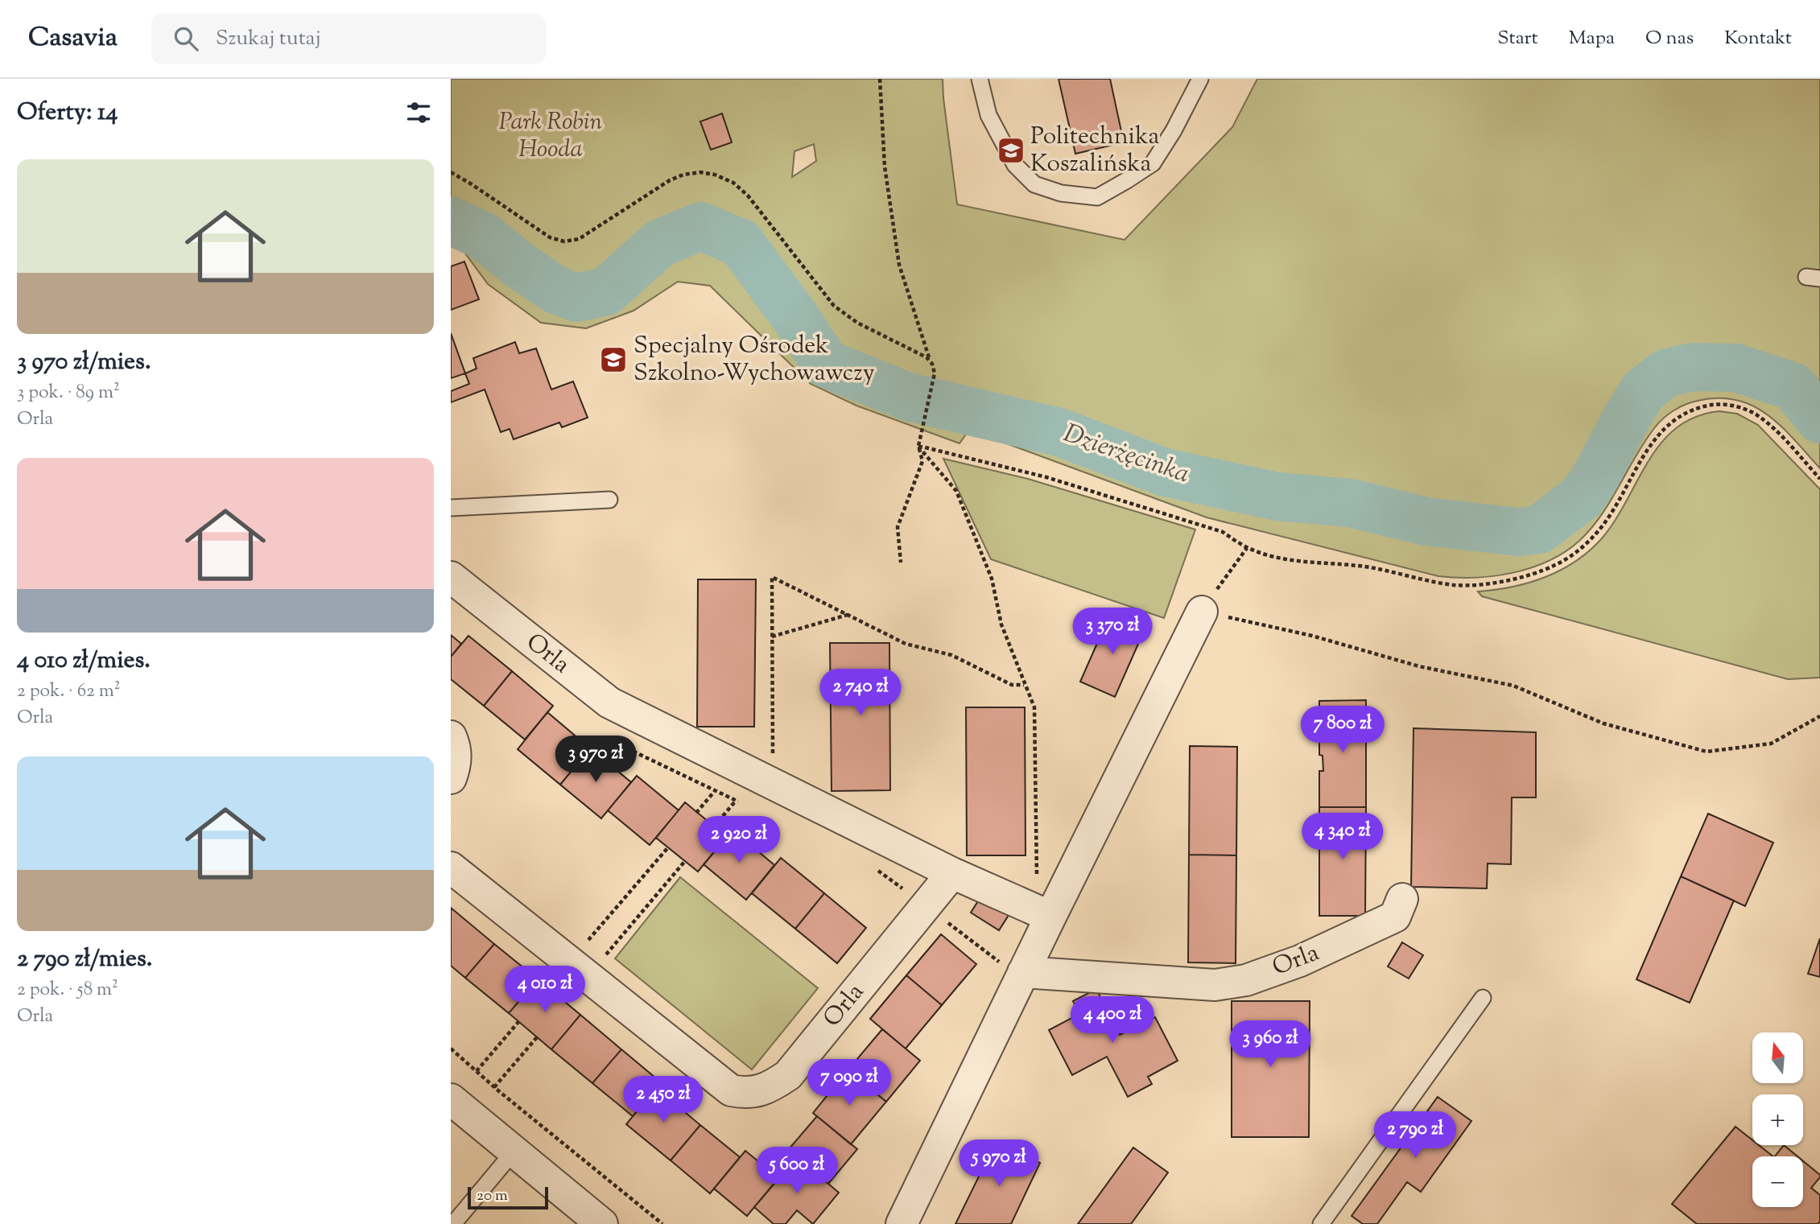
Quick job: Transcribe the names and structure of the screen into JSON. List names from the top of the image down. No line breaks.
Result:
{"streets":{"street":["Orla"]},"water":["Dzierżęcinka"],"parks":["Park Robin Hooda"],"places":{"school or university":["Politechnika Koszalińska","Specjalny Ośrodek Szkolno-Wychowawczy"]},"scale_bar":"20 m","north":"top","page":{"header":"Casavia","search":"Szukaj tutaj","nav":["Start","Mapa","O nas","Kontakt"],"heading":"Oferty: 14","list":[{"name":"3 970 zł/mies.","note":"3 pok. · 89 m² · Orla"},{"name":"4 010 zł/mies.","note":"2 pok. · 62 m² · Orla"},{"name":"2 790 zł/mies.","note":"2 pok. · 58 m² · Orla"}],"price":["3 370 zł","2 740 zł","7 800 zł","3 970 zł","4 340 zł","2 920 zł","4 010 zł","4 400 zł","3 960 zł","7 090 zł","2 450 zł","2 790 zł","5 970 zł","5 600 zł"],"map_buttons":["+","−"],"scale":"20 m"}}
